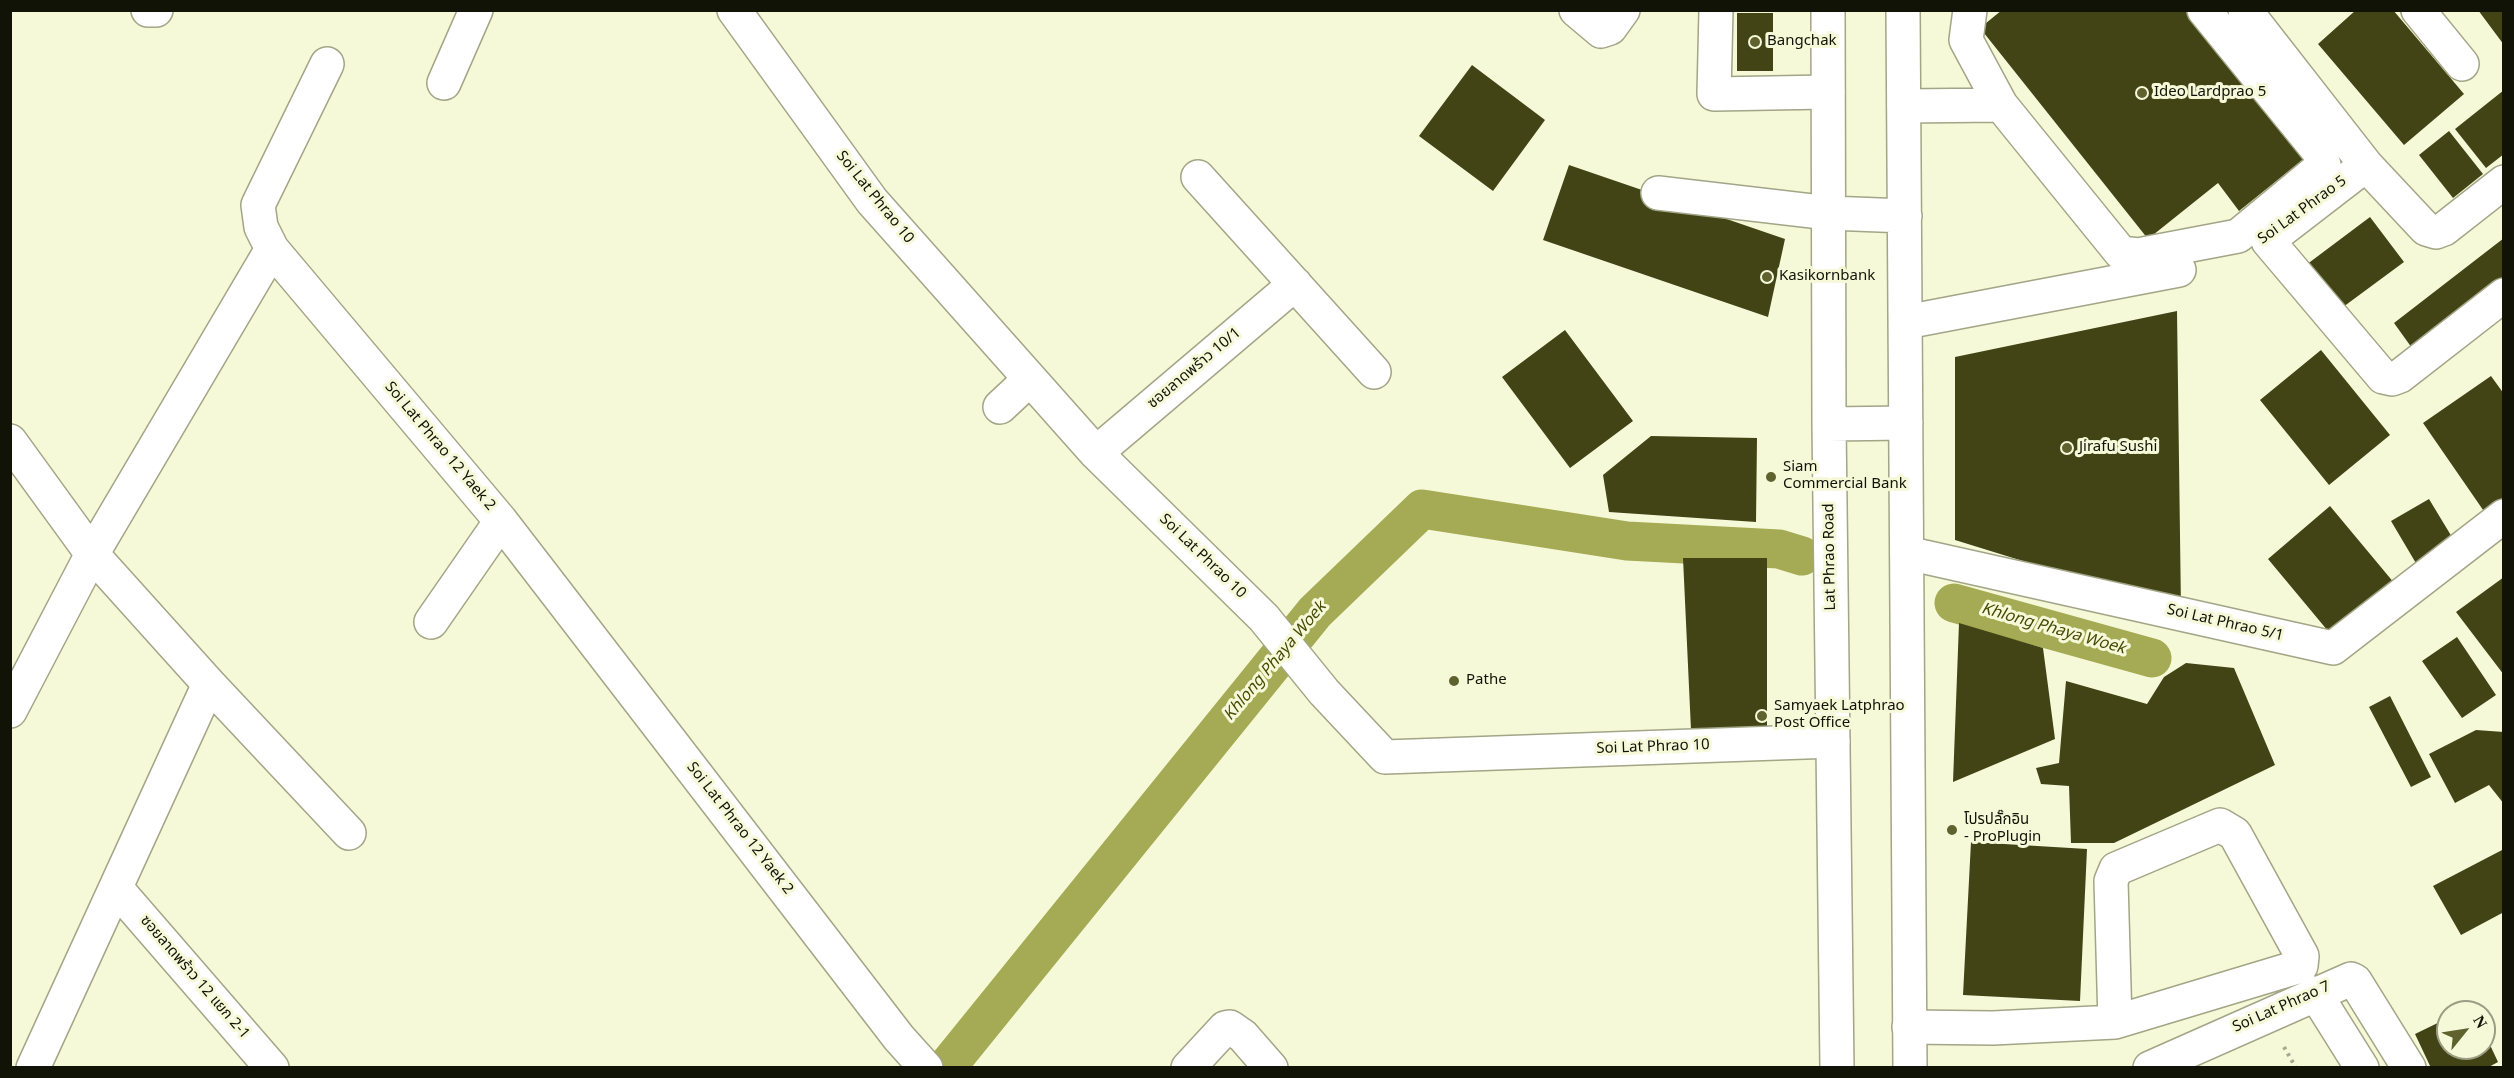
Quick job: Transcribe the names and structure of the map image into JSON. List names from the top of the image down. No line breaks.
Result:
{"streets":{"street":["Soi Lat Phrao 10","Soi Lat Phrao 5","ซอยลาดพร้าว 10/1","Soi Lat Phrao 12 Yaek 2","Lat Phrao Road","Soi Lat Phrao 5/1","ซอยลาดพร้าว 12 แยก 2-1","Soi Lat Phrao 7"]},"crossings":[["Soi Lat Phrao 10","ซอยลาดพร้าว 10/1"],["Soi Lat Phrao 10","Lat Phrao Road"]],"water":["Khlong Phaya Woek"],"places":["Bangchak","Ideo Lardprao 5","Kasikornbank","Jirafu Sushi","Siam Commercial Bank","Pathe","Samyaek Latphrao Post Office","โปรปลั๊กอิน - ProPlugin"],"north":"top right"}
